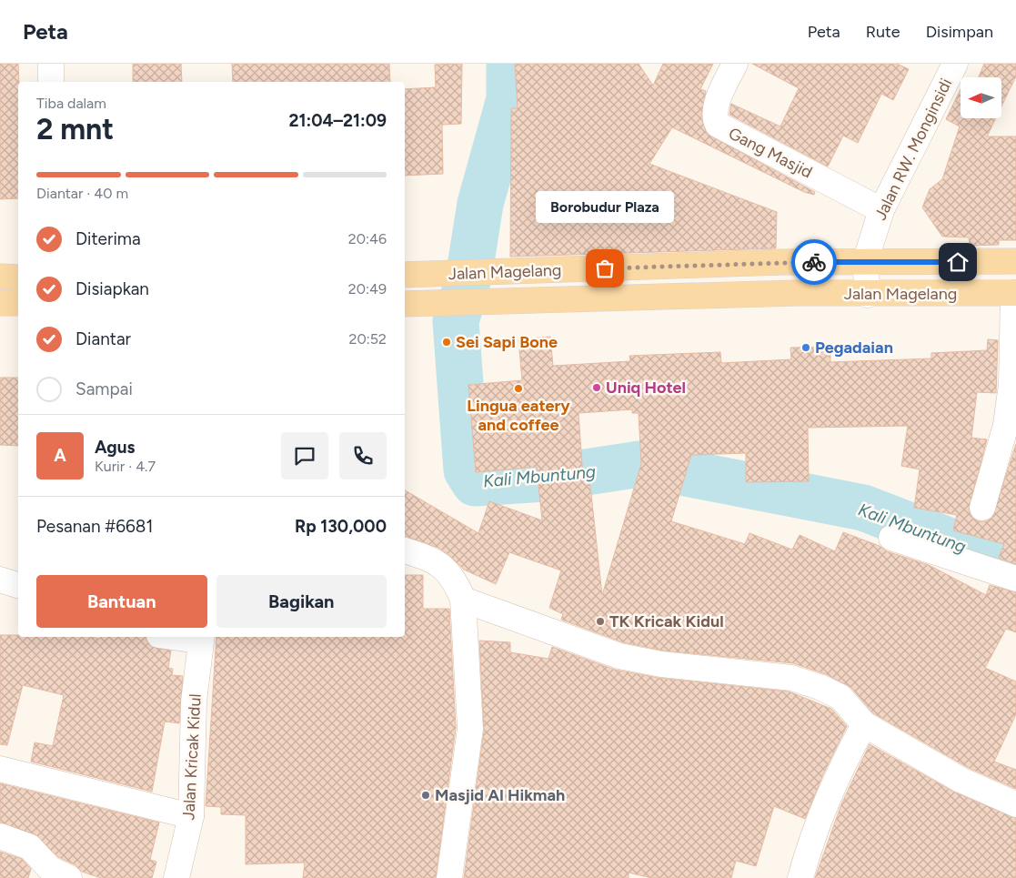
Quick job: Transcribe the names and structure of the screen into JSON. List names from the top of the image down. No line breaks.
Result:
{"streets":{"main road":["Jalan Magelang"],"street":["Jalan RW. Monginsidi","Gang Masjid","Jalan Kricak Kidul"]},"crossings":[["Jalan RW. Monginsidi","Gang Masjid"],["Jalan RW. Monginsidi","Jalan Magelang"]],"water":["Kali Mbuntung"],"places":["Borobudur Plaza","Sei Sapi Bone","Pegadaian","Uniq Hotel","Lingua eatery and coffee","TK Kricak Kidul","Masjid Al Hikmah"],"north":"left","page":{"header":"Peta","nav":["Peta","Rute","Disimpan"],"heading":["2 mnt","Tiba dalam","21:04–21:09"],"panel":["Agus","Kurir · 4.7","Pesanan #6681","Rp 130,000"],"bar":"Diantar · 40 m","bubble":"Borobudur Plaza","list":[["Diterima","20:46"],["Disiapkan","20:49"],["Diantar","20:52"],"Sampai"],"round":"A","buttons":["Bantuan","Bagikan"]}}
